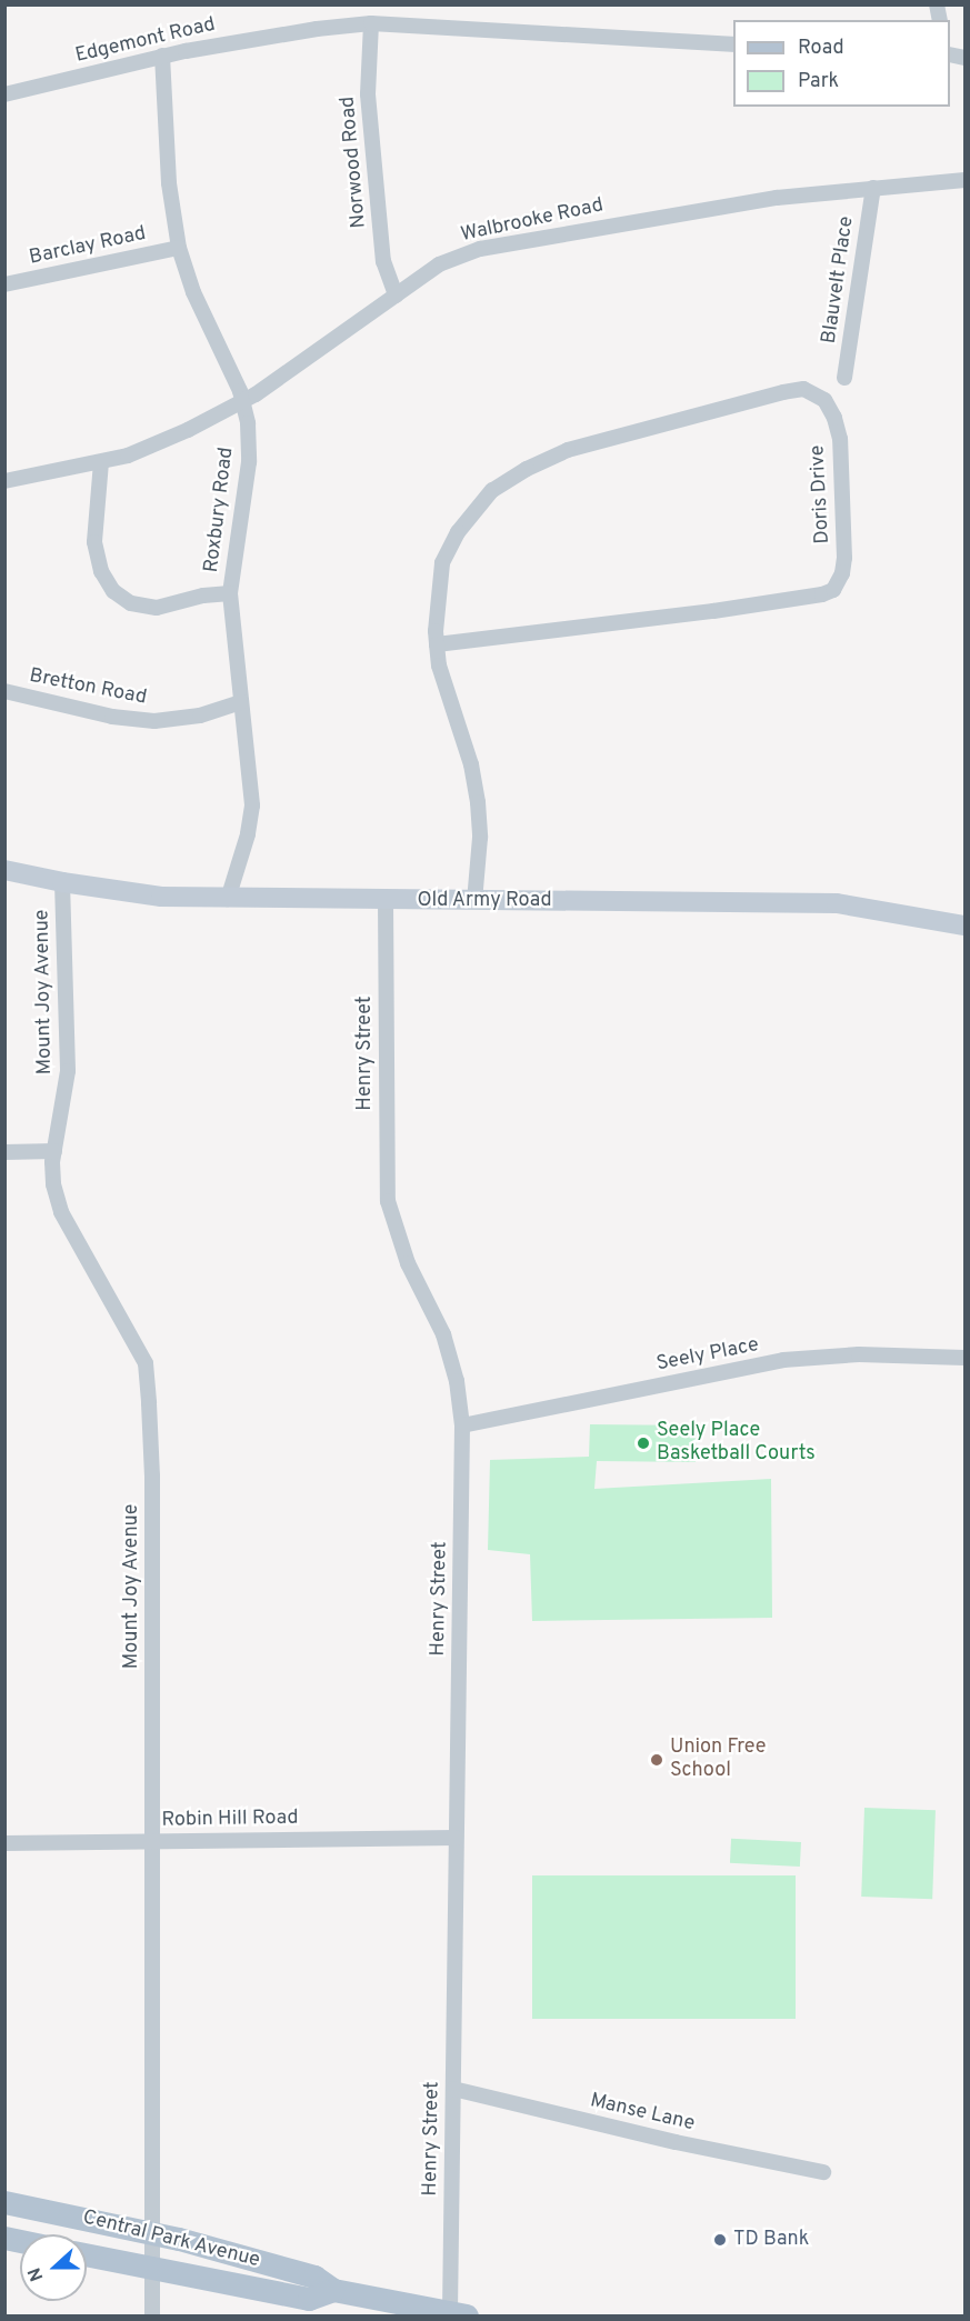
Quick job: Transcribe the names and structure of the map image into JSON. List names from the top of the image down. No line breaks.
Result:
{"streets":{"main road":["Central Park Avenue"],"street":["Edgemont Road","Norwood Road","Walbrooke Road","Barclay Road","Blauvelt Place","Doris Drive","Roxbury Road","Bretton Road","Old Army Road","Mount Joy Avenue","Henry Street","Seely Place","Robin Hill Road","Manse Lane"]},"crossings":[["Edgemont Road","Norwood Road"],["Edgemont Road","Roxbury Road"],["Norwood Road","Walbrooke Road"],["Walbrooke Road","Blauvelt Place"],["Walbrooke Road","Roxbury Road"],["Barclay Road","Roxbury Road"],["Doris Drive","Old Army Road"],["Roxbury Road","Bretton Road"],["Roxbury Road","Old Army Road"],["Old Army Road","Mount Joy Avenue"],["Old Army Road","Henry Street"],["Mount Joy Avenue","Robin Hill Road"],["Mount Joy Avenue","Central Park Avenue"],["Henry Street","Seely Place"],["Henry Street","Robin Hill Road"],["Henry Street","Manse Lane"],["Henry Street","Central Park Avenue"]],"places":["Seely Place Basketball Courts","Union Free School","TD Bank"],"legend":["Road","Park"],"north":"left"}
